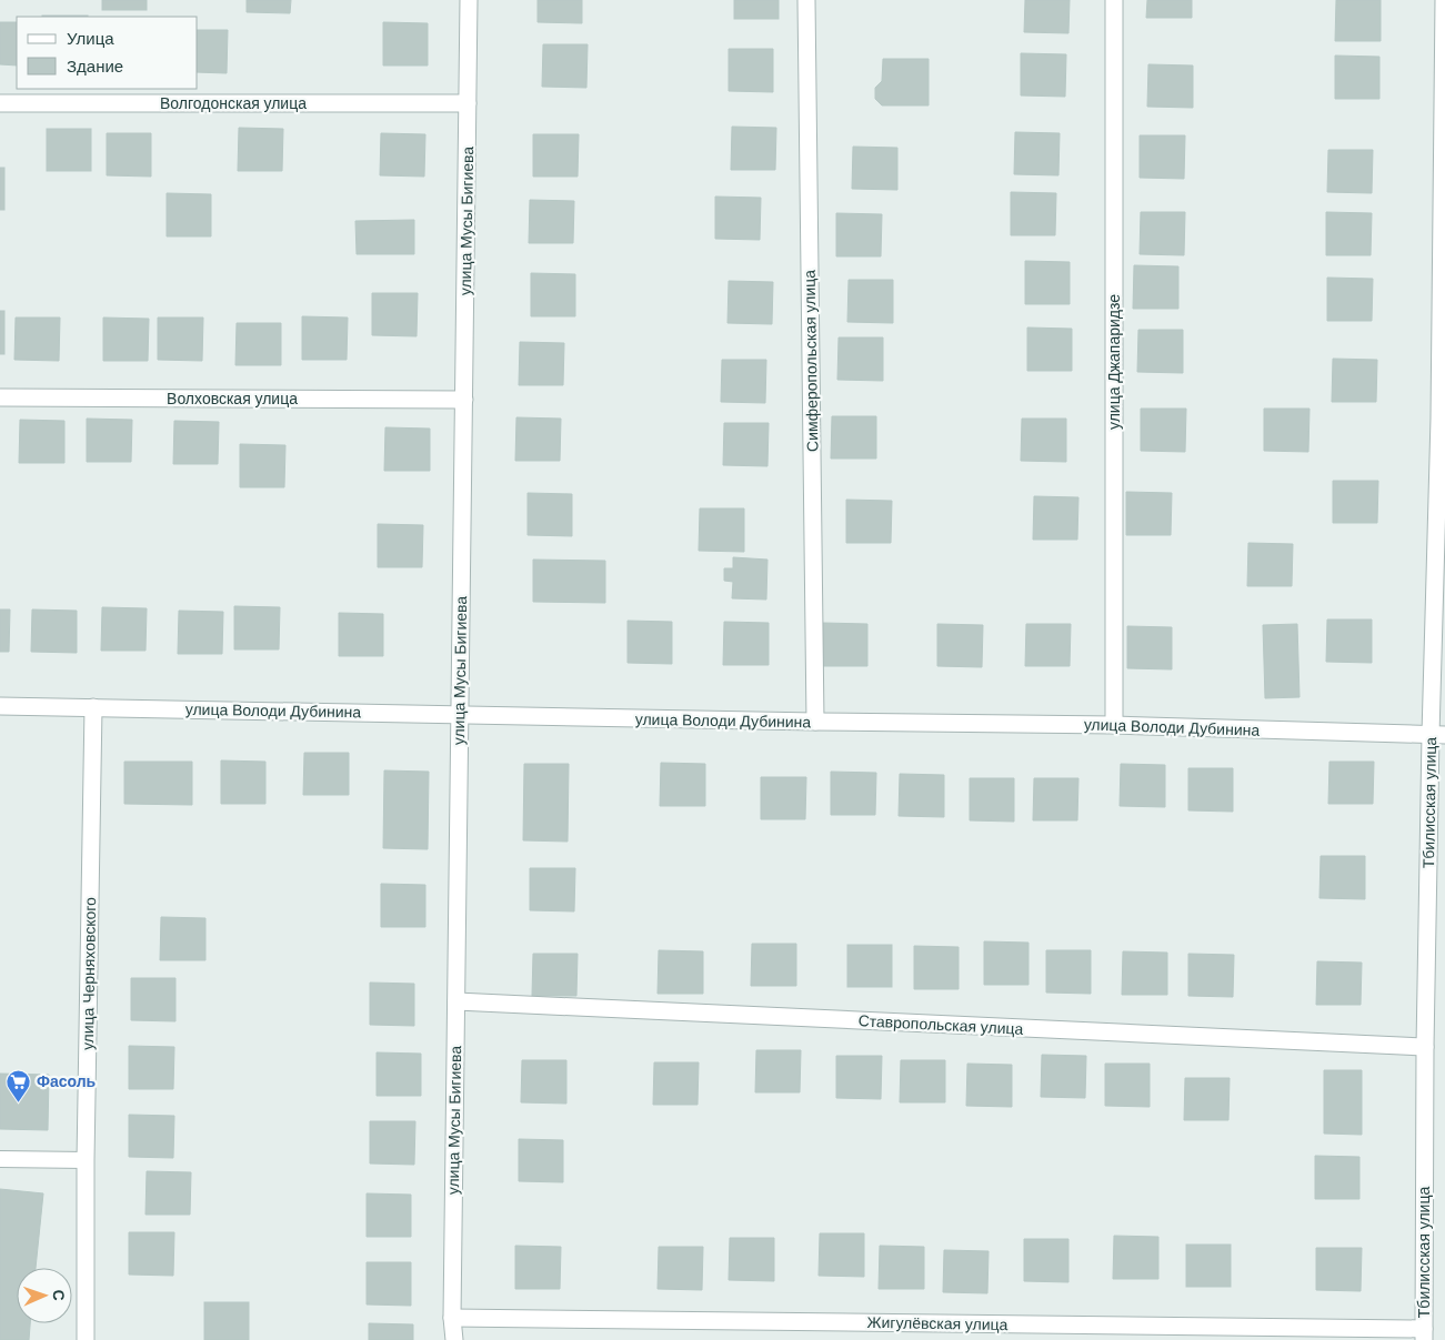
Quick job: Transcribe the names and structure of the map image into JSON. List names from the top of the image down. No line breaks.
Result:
{"streets":{"street":["Волгодонская улица","улица Мусы Бигиева","Симферопольская улица","улица Джапаридзе","Волховская улица","улица Володи Дубинина","Тбилисская улица","улица Черняховского","Ставропольская улица","Жигулёвская улица"]},"crossings":[["Волгодонская улица","улица Мусы Бигиева"],["улица Мусы Бигиева","Волховская улица"],["улица Мусы Бигиева","улица Володи Дубинина"],["улица Мусы Бигиева","Ставропольская улица"],["улица Мусы Бигиева","Жигулёвская улица"],["Симферопольская улица","улица Володи Дубинина"],["улица Джапаридзе","улица Володи Дубинина"],["улица Володи Дубинина","Тбилисская улица"],["улица Володи Дубинина","улица Черняховского"],["Тбилисская улица","Ставропольская улица"],["Тбилисская улица","Жигулёвская улица"]],"places":{"supermarket":["Фасоль"]},"legend":["Улица","Здание"],"north":"right"}
